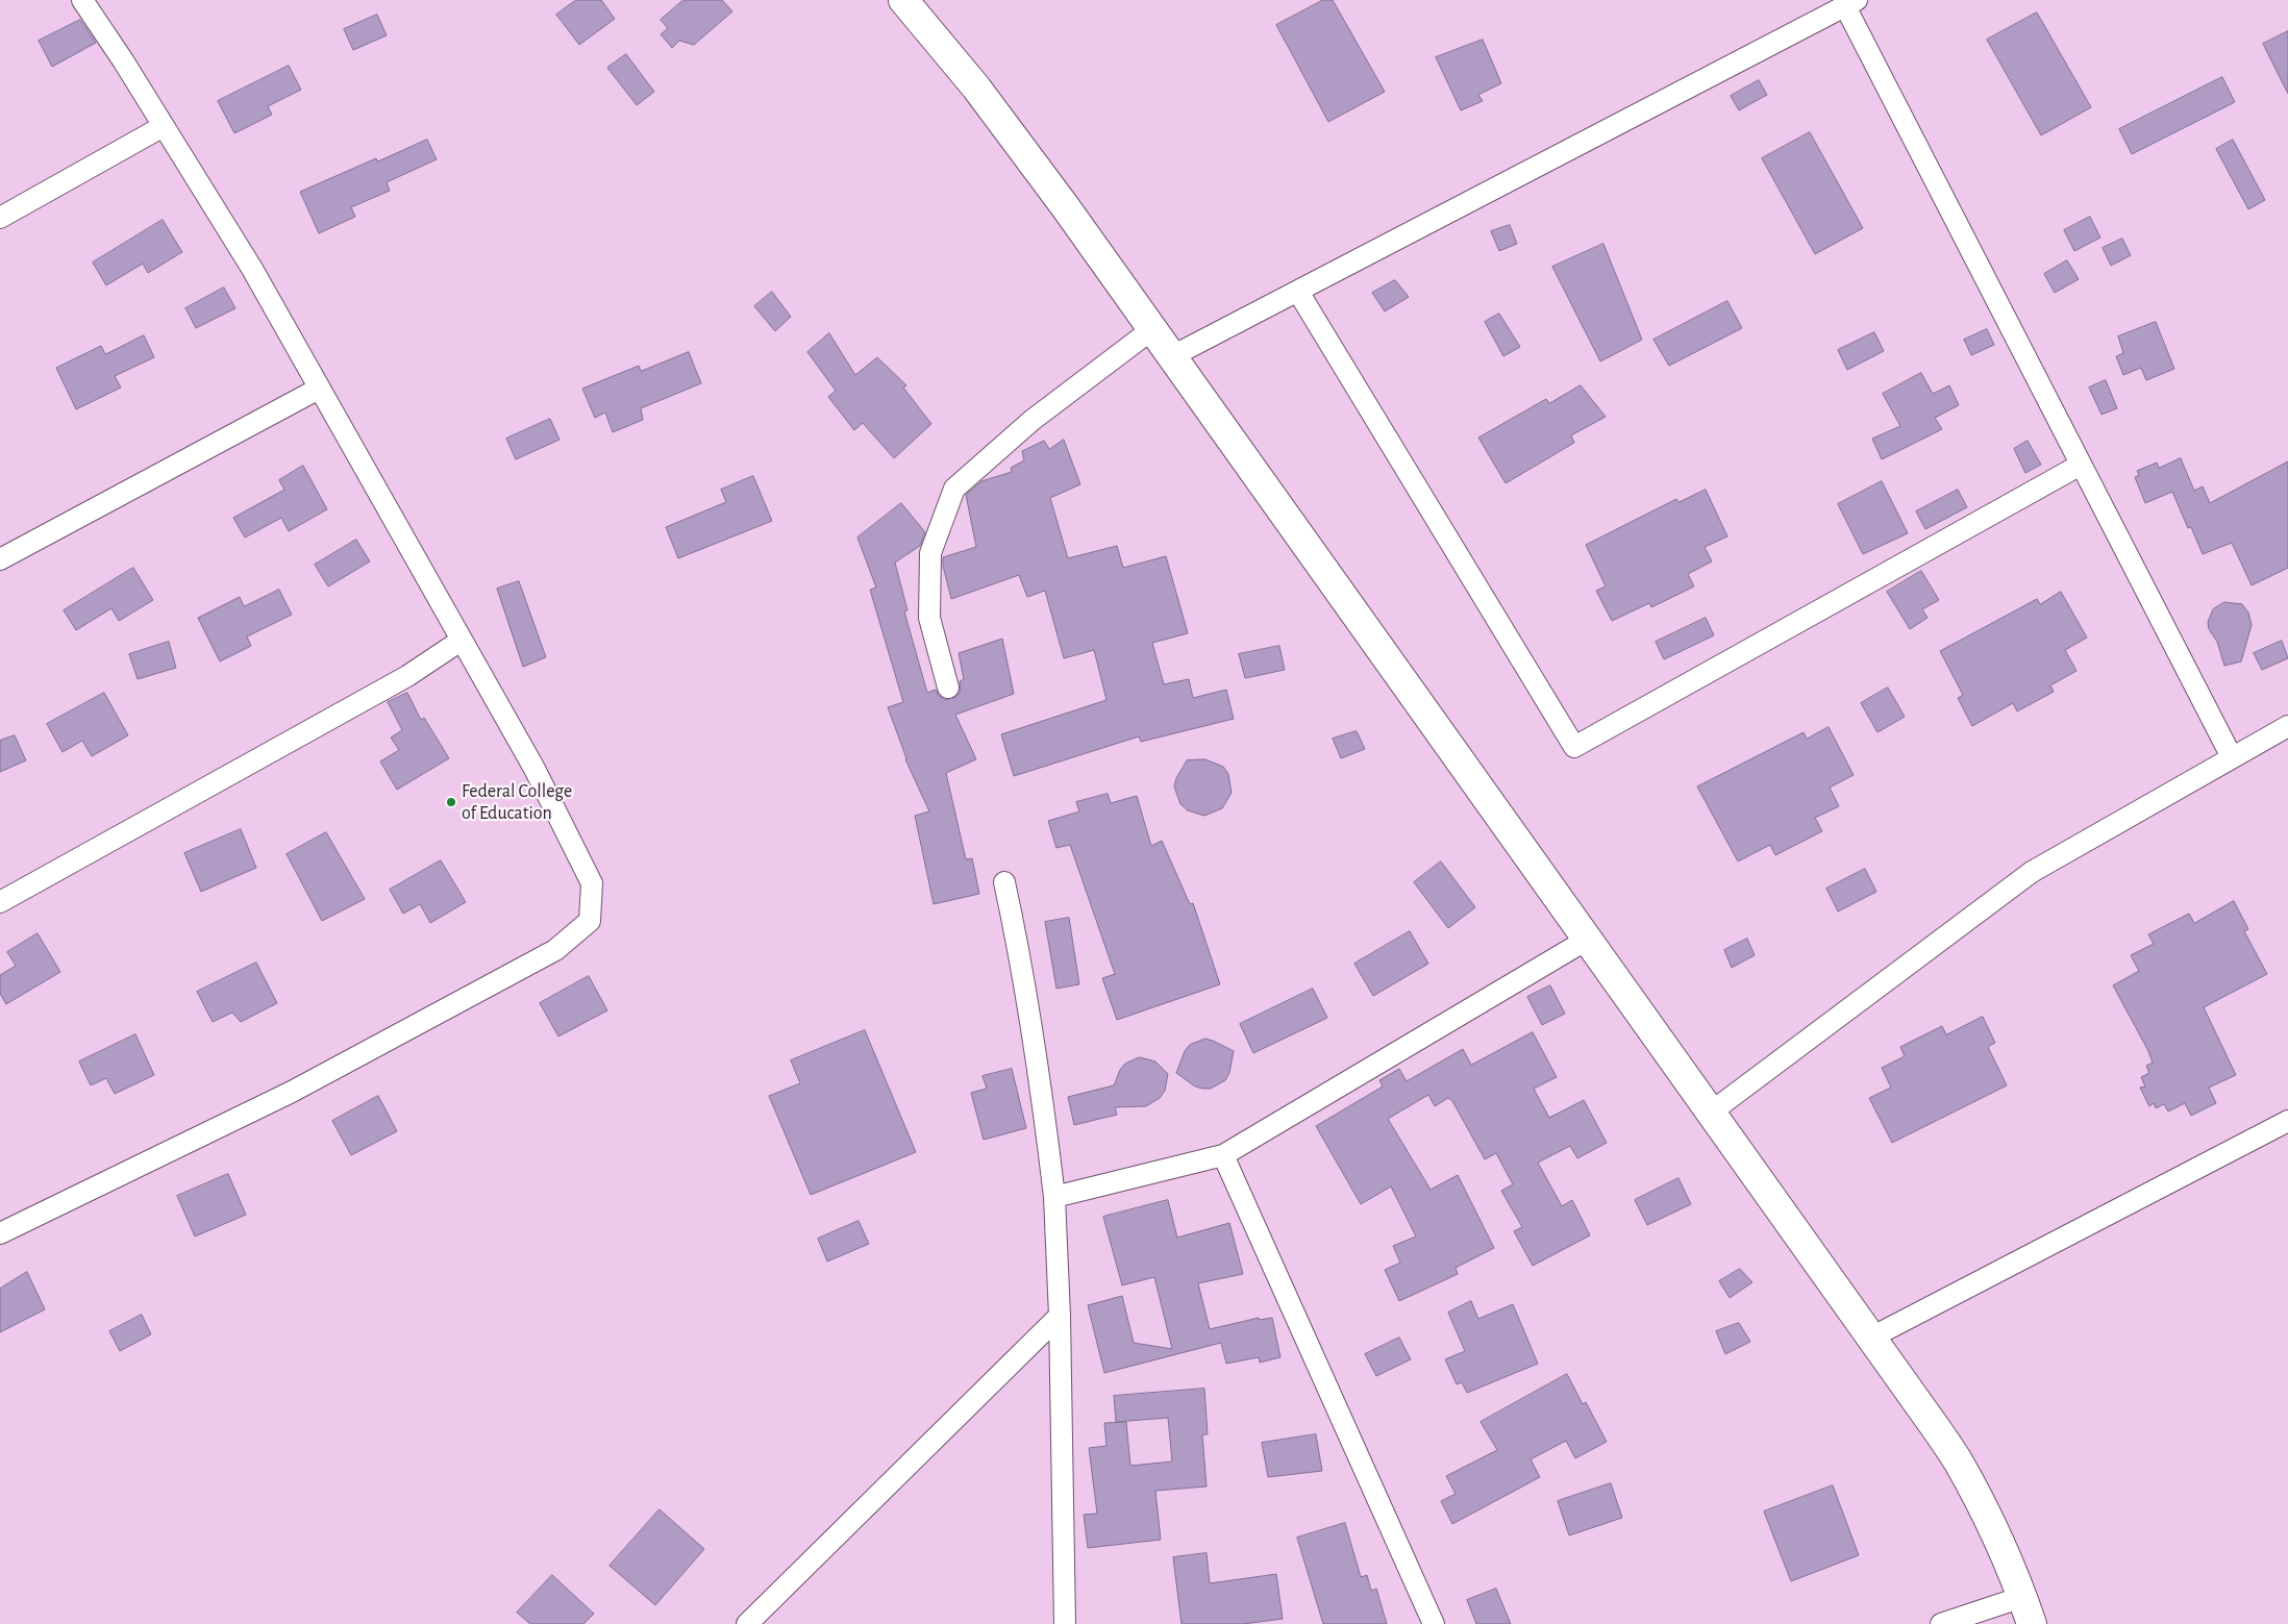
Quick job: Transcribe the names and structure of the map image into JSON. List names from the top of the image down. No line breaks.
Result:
{"places":["Federal College of Education"]}
